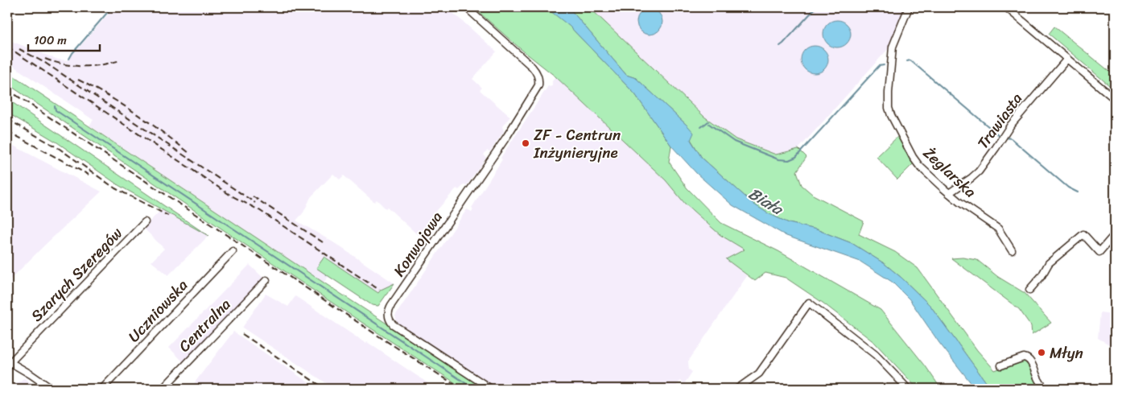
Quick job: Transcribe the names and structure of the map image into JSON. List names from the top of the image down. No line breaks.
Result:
{"streets":{"street":["Trawiasta","Żeglarska","Konwojowa","Szarych Szeregów","Uczniowska","Centralna"]},"crossings":[["Trawiasta","Żeglarska"]],"water":["Biała"],"places":["ZF - Centrun Inżynieryjne","Młyn"],"scale_bar":"100 m"}
